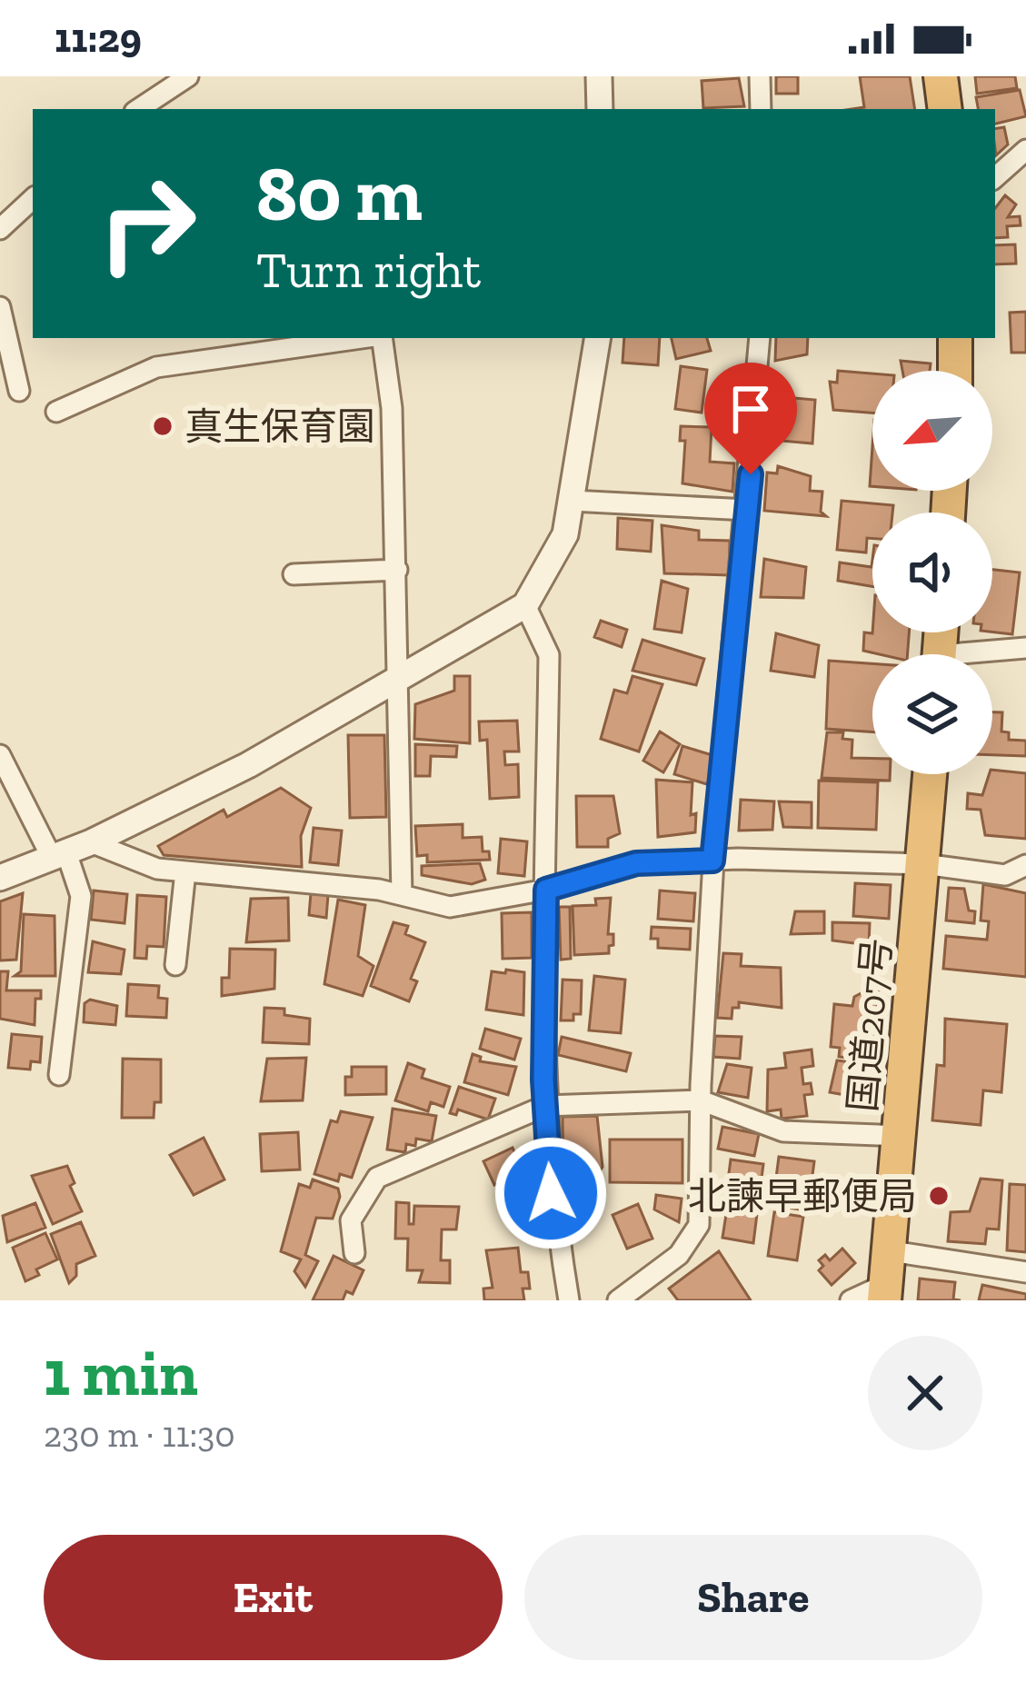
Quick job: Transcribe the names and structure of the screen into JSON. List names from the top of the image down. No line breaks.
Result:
{"streets":{"highway":["国道207号"]},"places":["真生保育園","北諫早郵便局"],"north":"bottom left","page":{"status":"11:29","turn":["80 m","Turn right"],"heading":["1 min","230 m · 11:30"],"buttons":["Exit","Share"]}}
